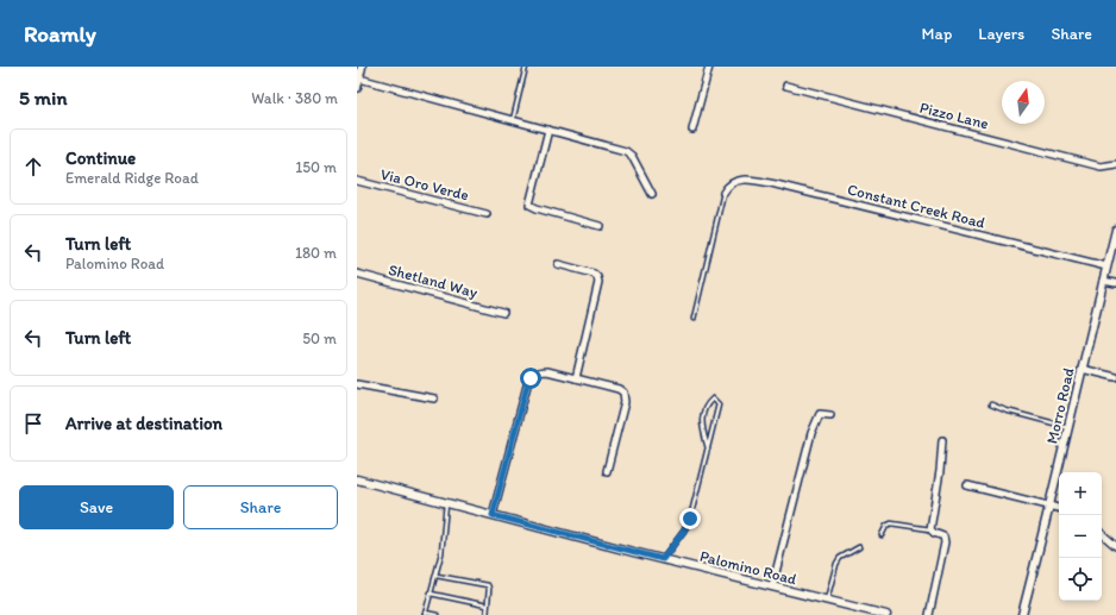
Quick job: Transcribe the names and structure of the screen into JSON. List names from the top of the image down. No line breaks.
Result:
{"streets":{"street":["Pizzo Lane","Via Oro Verde","Constant Creek Road","Shetland Way","Morro Road","Palomino Road"]},"crossings":[["Constant Creek Road","Morro Road"]],"north":"top","page":{"header":"Roamly","nav":["Map","Layers","Share"],"heading":["5 min","Walk · 380 m"],"list":[["Continue","Emerald Ridge Road","150 m"],["Turn left","Palomino Road","180 m"],["Turn left","50 m"],"Arrive at destination"],"buttons":["Save","Share"],"map_buttons":["+","−"]}}
